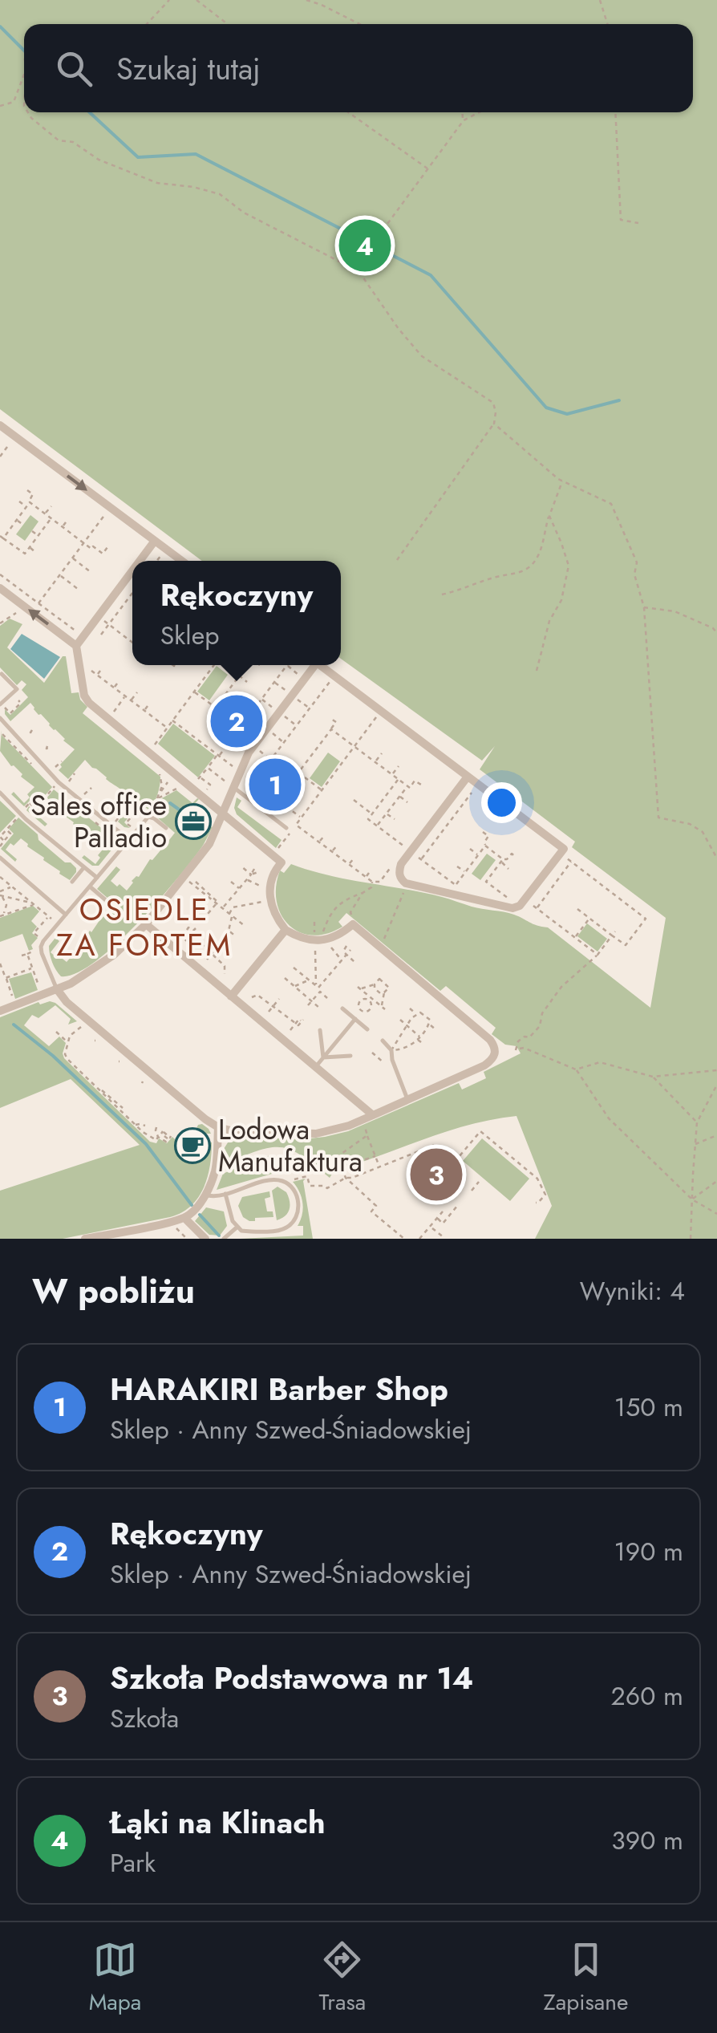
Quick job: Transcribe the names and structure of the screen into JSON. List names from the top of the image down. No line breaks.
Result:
{"districts":["OSIEDLE ZA FORTEM"],"places":{"office":["Sales office Palladio"],"cafe":["Lodowa Manufaktura"]},"page":{"search":"Szukaj tutaj","pins":["4","2","1","3"],"popup":["Rękoczyny","Sklep"],"heading":["W pobliżu","Wyniki: 4"],"list":[{"mark":"1","name":"HARAKIRI Barber Shop","note":"Sklep · Anny Szwed-Śniadowskiej","value":"150 m"},{"mark":"2","name":"Rękoczyny","note":"Sklep · Anny Szwed-Śniadowskiej","value":"190 m"},{"mark":"3","name":"Szkoła Podstawowa nr 14","note":"Szkoła","value":"260 m"},{"mark":"4","name":"Łąki na Klinach","note":"Park","value":"390 m"}],"nav":["Mapa","Trasa","Zapisane"]}}
